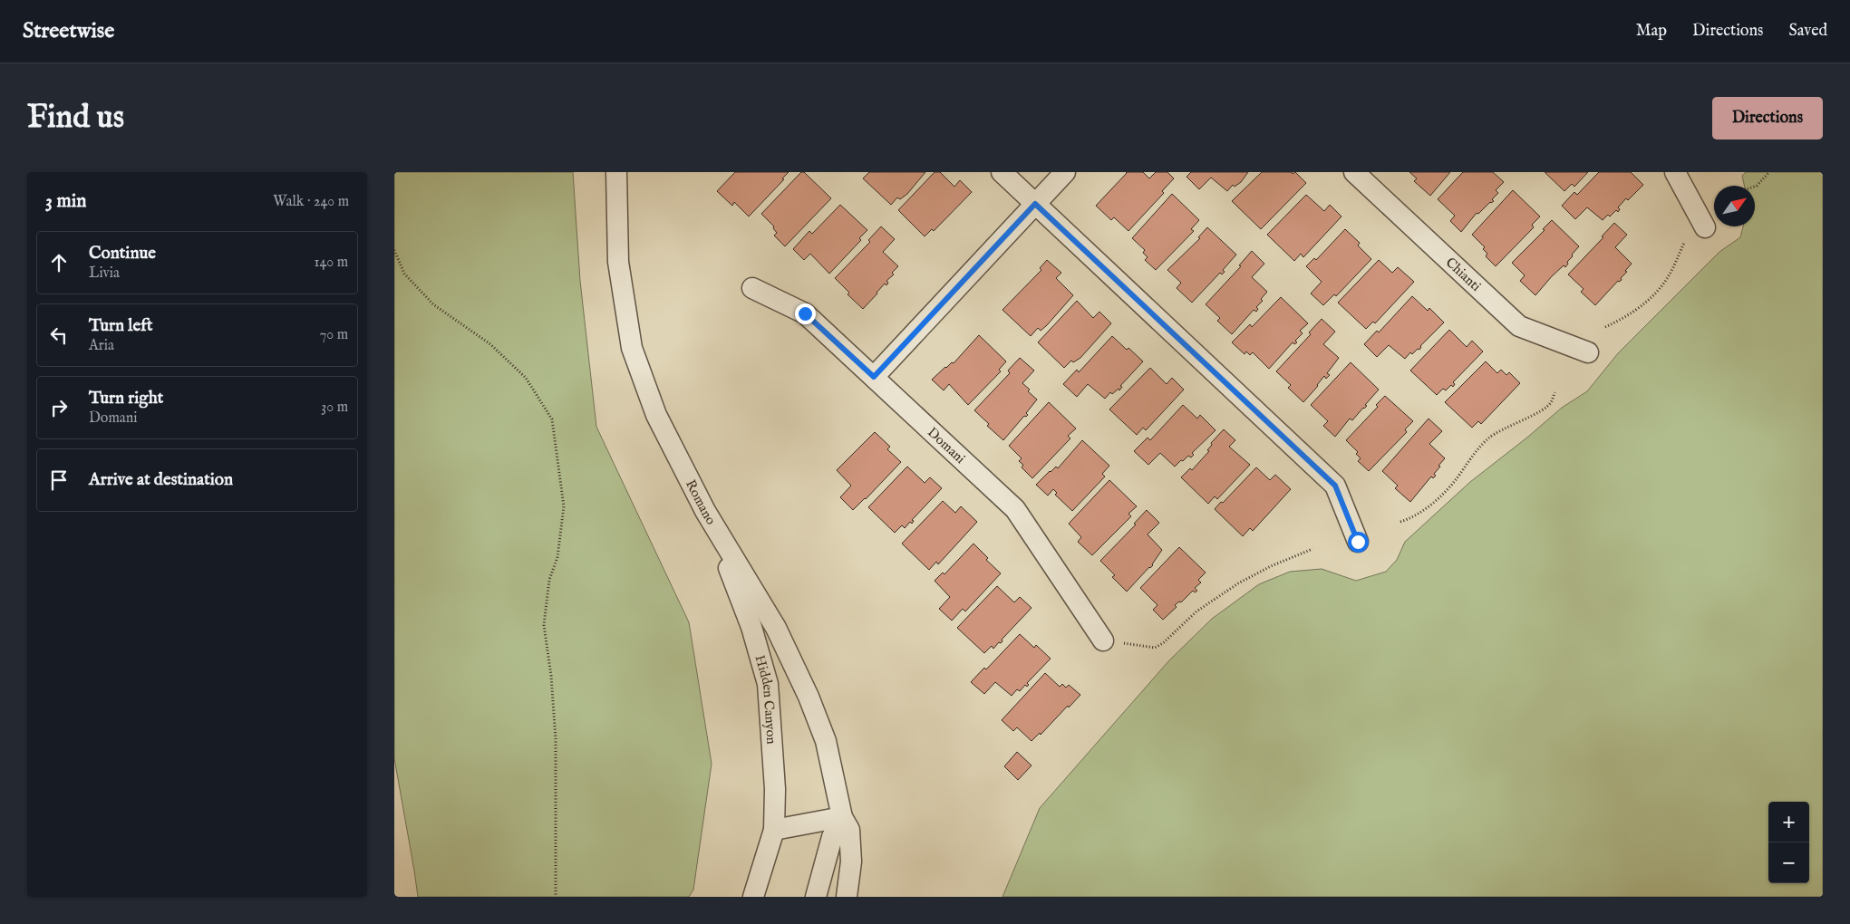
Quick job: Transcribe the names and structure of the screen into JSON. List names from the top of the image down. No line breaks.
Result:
{"streets":{"street":["Chianti","Domani","Romano","Hidden Canyon"]},"crossings":[["Romano","Hidden Canyon"]],"north":"top right","page":{"header":"Streetwise","nav":["Map","Directions","Saved"],"buttons":"Directions","title":"Find us","heading":["3 min","Walk · 240 m"],"list":[["Continue","Livia","140 m"],["Turn left","Aria","70 m"],["Turn right","Domani","30 m"],"Arrive at destination"],"map_buttons":["+","−"]}}
